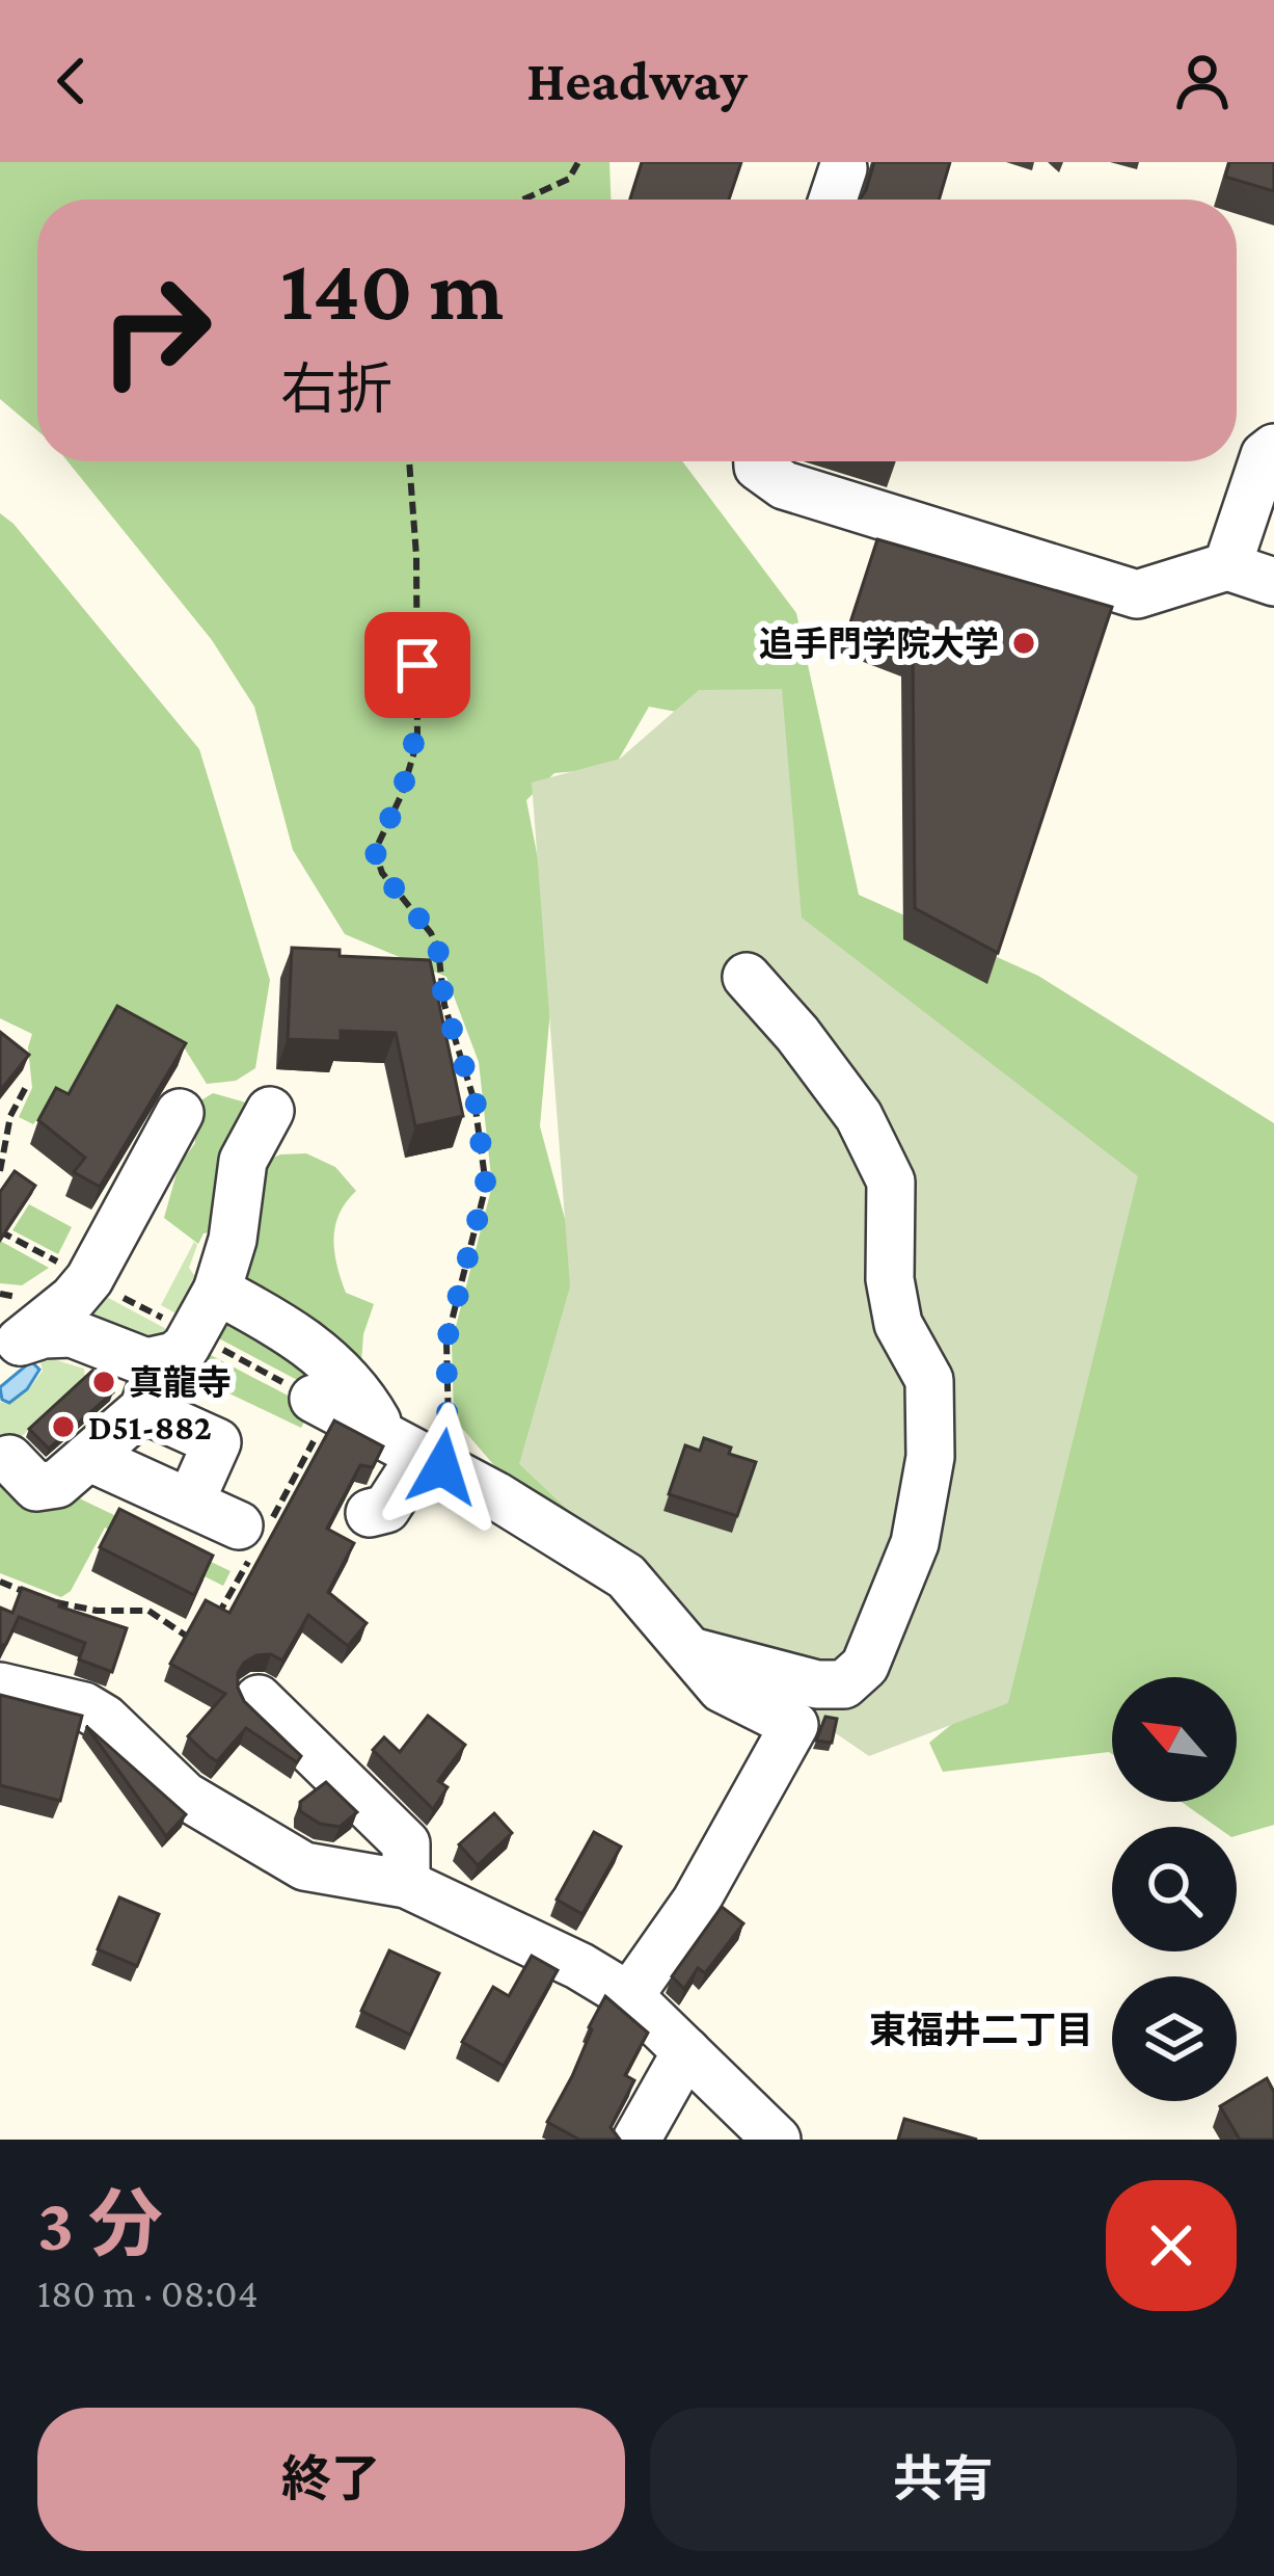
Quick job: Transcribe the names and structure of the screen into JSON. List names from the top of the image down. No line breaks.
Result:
{"districts":["東福井二丁目"],"places":["追手門学院大学","真龍寺","D51-882"],"north":"top left","page":{"header":"Headway","turn":["140 m","右折"],"heading":["3 分","180 m · 08:04"],"buttons":["終了","共有"]}}
